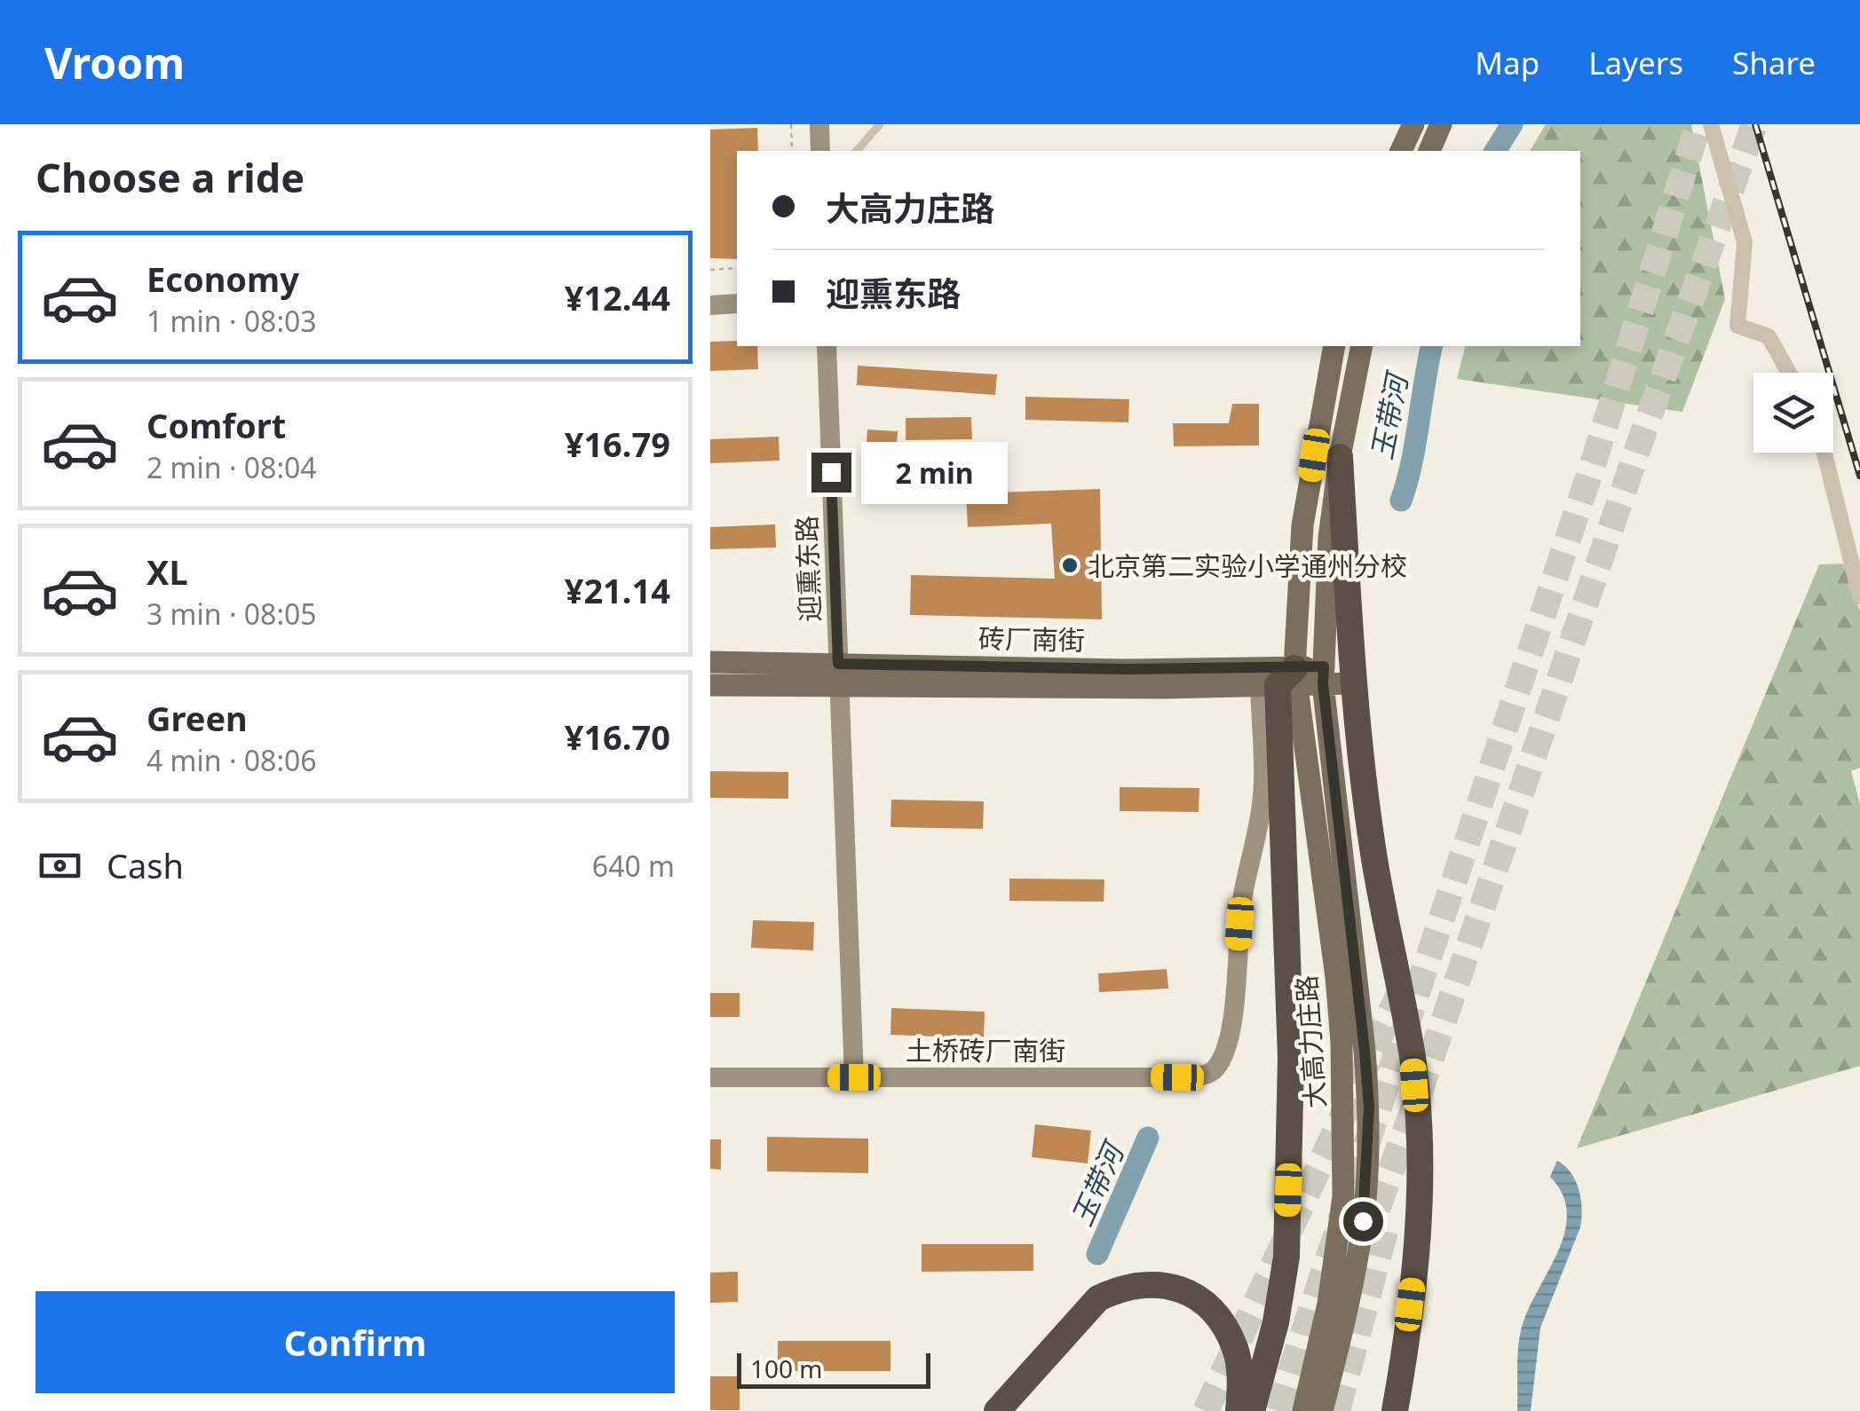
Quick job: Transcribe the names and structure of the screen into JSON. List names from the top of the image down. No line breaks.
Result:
{"streets":{"main road":["砖厂南街","大高力庄路"],"street":["迎熏东路","土桥砖厂南街"]},"crossings":[["迎熏东路","砖厂南街"],["迎熏东路","土桥砖厂南街"],["砖厂南街","大高力庄路"],["砖厂南街","土桥砖厂南街"],["大高力庄路","土桥砖厂南街"]],"water":["玉带河"],"places":["北京第二实验小学通州分校"],"scale_bar":"100 m","page":{"header":"Vroom","nav":["Map","Layers","Share"],"heading":"Choose a ride","banner":["大高力庄路","迎熏东路"],"list":[{"name":"Economy","note":"1 min · 08:03","value":"¥12.44"},{"name":"Comfort","note":"2 min · 08:04","value":"¥16.79"},{"name":"XL","note":"3 min · 08:05","value":"¥21.14"},{"name":"Green","note":"4 min · 08:06","value":"¥16.70"}],"bubble":"2 min","pay":["Cash","640 m"],"buttons":"Confirm","scale":"100 m"}}
